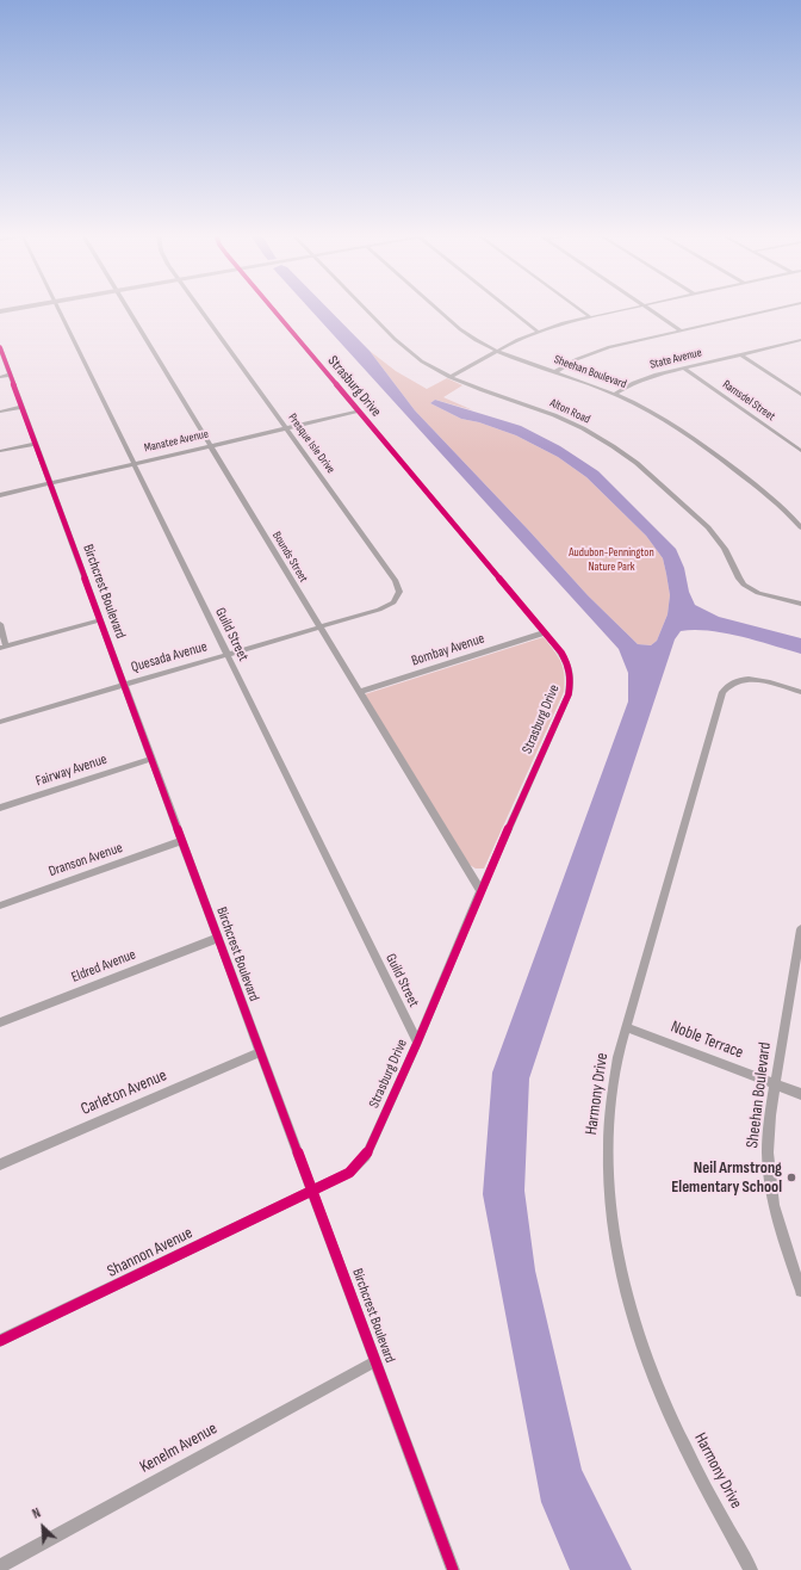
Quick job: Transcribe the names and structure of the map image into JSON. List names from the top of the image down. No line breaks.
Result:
{"streets":{"street":["State Avenue","Sheehan Boulevard","Strasburg Drive","Ramsdel Street","Alton Road","Manatee Avenue","Presque Isle Drive","Bounds Street","Birchcrest Boulevard","Guild Street","Bombay Avenue","Quesada Avenue","Fairway Avenue","Dranson Avenue","Eldred Avenue","Noble Terrace","Carleton Avenue","Harmony Drive","Shannon Avenue","Kenelm Avenue"]},"crossings":[["State Avenue","Sheehan Boulevard"],["State Avenue","Ramsdel Street"],["Sheehan Boulevard","Noble Terrace"],["Strasburg Drive","Manatee Avenue"],["Strasburg Drive","Bounds Street"],["Strasburg Drive","Birchcrest Boulevard"],["Strasburg Drive","Guild Street"],["Strasburg Drive","Bombay Avenue"],["Strasburg Drive","Shannon Avenue"],["Manatee Avenue","Presque Isle Drive"],["Manatee Avenue","Bounds Street"],["Manatee Avenue","Birchcrest Boulevard"],["Manatee Avenue","Guild Street"],["Presque Isle Drive","Bounds Street"],["Presque Isle Drive","Quesada Avenue"],["Bounds Street","Bombay Avenue"],["Bounds Street","Quesada Avenue"],["Birchcrest Boulevard","Quesada Avenue"],["Birchcrest Boulevard","Fairway Avenue"],["Birchcrest Boulevard","Dranson Avenue"],["Birchcrest Boulevard","Eldred Avenue"],["Birchcrest Boulevard","Carleton Avenue"],["Birchcrest Boulevard","Shannon Avenue"],["Birchcrest Boulevard","Kenelm Avenue"],["Guild Street","Quesada Avenue"],["Noble Terrace","Harmony Drive"]],"parks":["Audubon-Pennington Nature Park"],"places":["Neil Armstrong Elementary School"],"north":"top left"}
